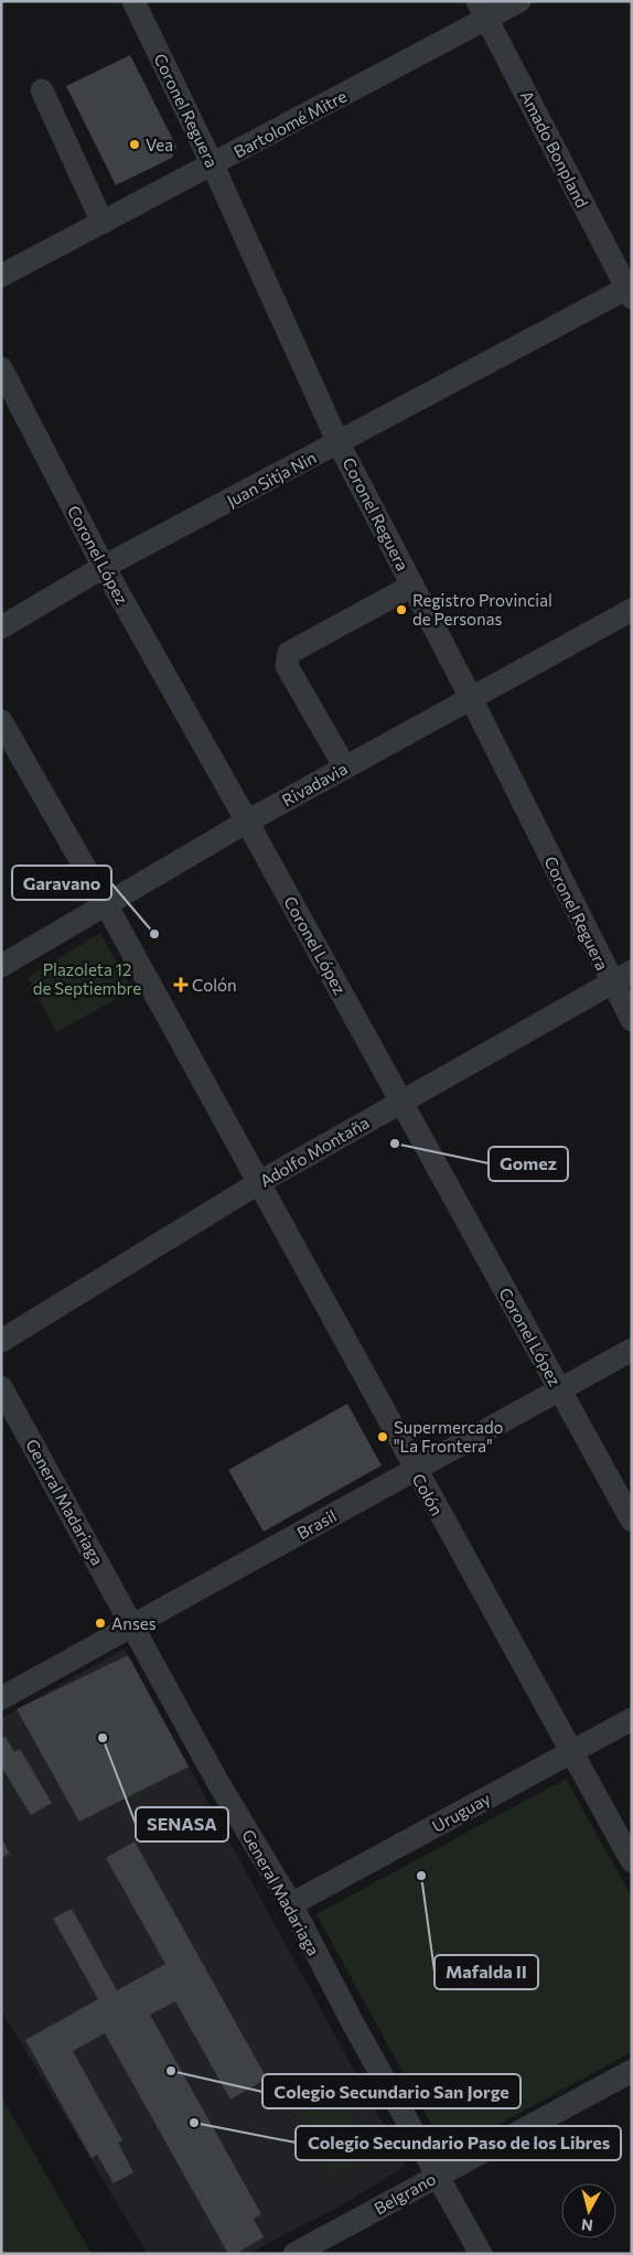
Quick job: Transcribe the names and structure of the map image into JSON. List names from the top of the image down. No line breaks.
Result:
{"streets":{"street":["Coronel Reguera","Bartolomé Mitre","Amado Bonpland","Juan Sitja Nin","Coronel López","Rivadavia","Adolfo Montaña","Colón","General Madariaga","Brasil","Uruguay","Belgrano"]},"crossings":[["Coronel Reguera","Bartolomé Mitre"],["Coronel Reguera","Juan Sitja Nin"],["Coronel Reguera","Rivadavia"],["Coronel Reguera","Adolfo Montaña"],["Bartolomé Mitre","Amado Bonpland"],["Amado Bonpland","Juan Sitja Nin"],["Juan Sitja Nin","Coronel López"],["Coronel López","Rivadavia"],["Coronel López","Adolfo Montaña"],["Coronel López","Brasil"],["Rivadavia","Colón"],["Adolfo Montaña","Colón"],["Colón","Brasil"],["Colón","Uruguay"],["General Madariaga","Brasil"],["General Madariaga","Uruguay"],["General Madariaga","Belgrano"]],"parks":["Plazoleta 12 de Septiembre"],"places":{"other":["Vea","Registro Provincial de Personas","Garavano","Gomez","Supermercado \"La Frontera\"","Anses","SENASA","Mafalda II","Colegio Secundario San Jorge","Colegio Secundario Paso de los Libres"],"health":["Colón"]},"north":"bottom"}
